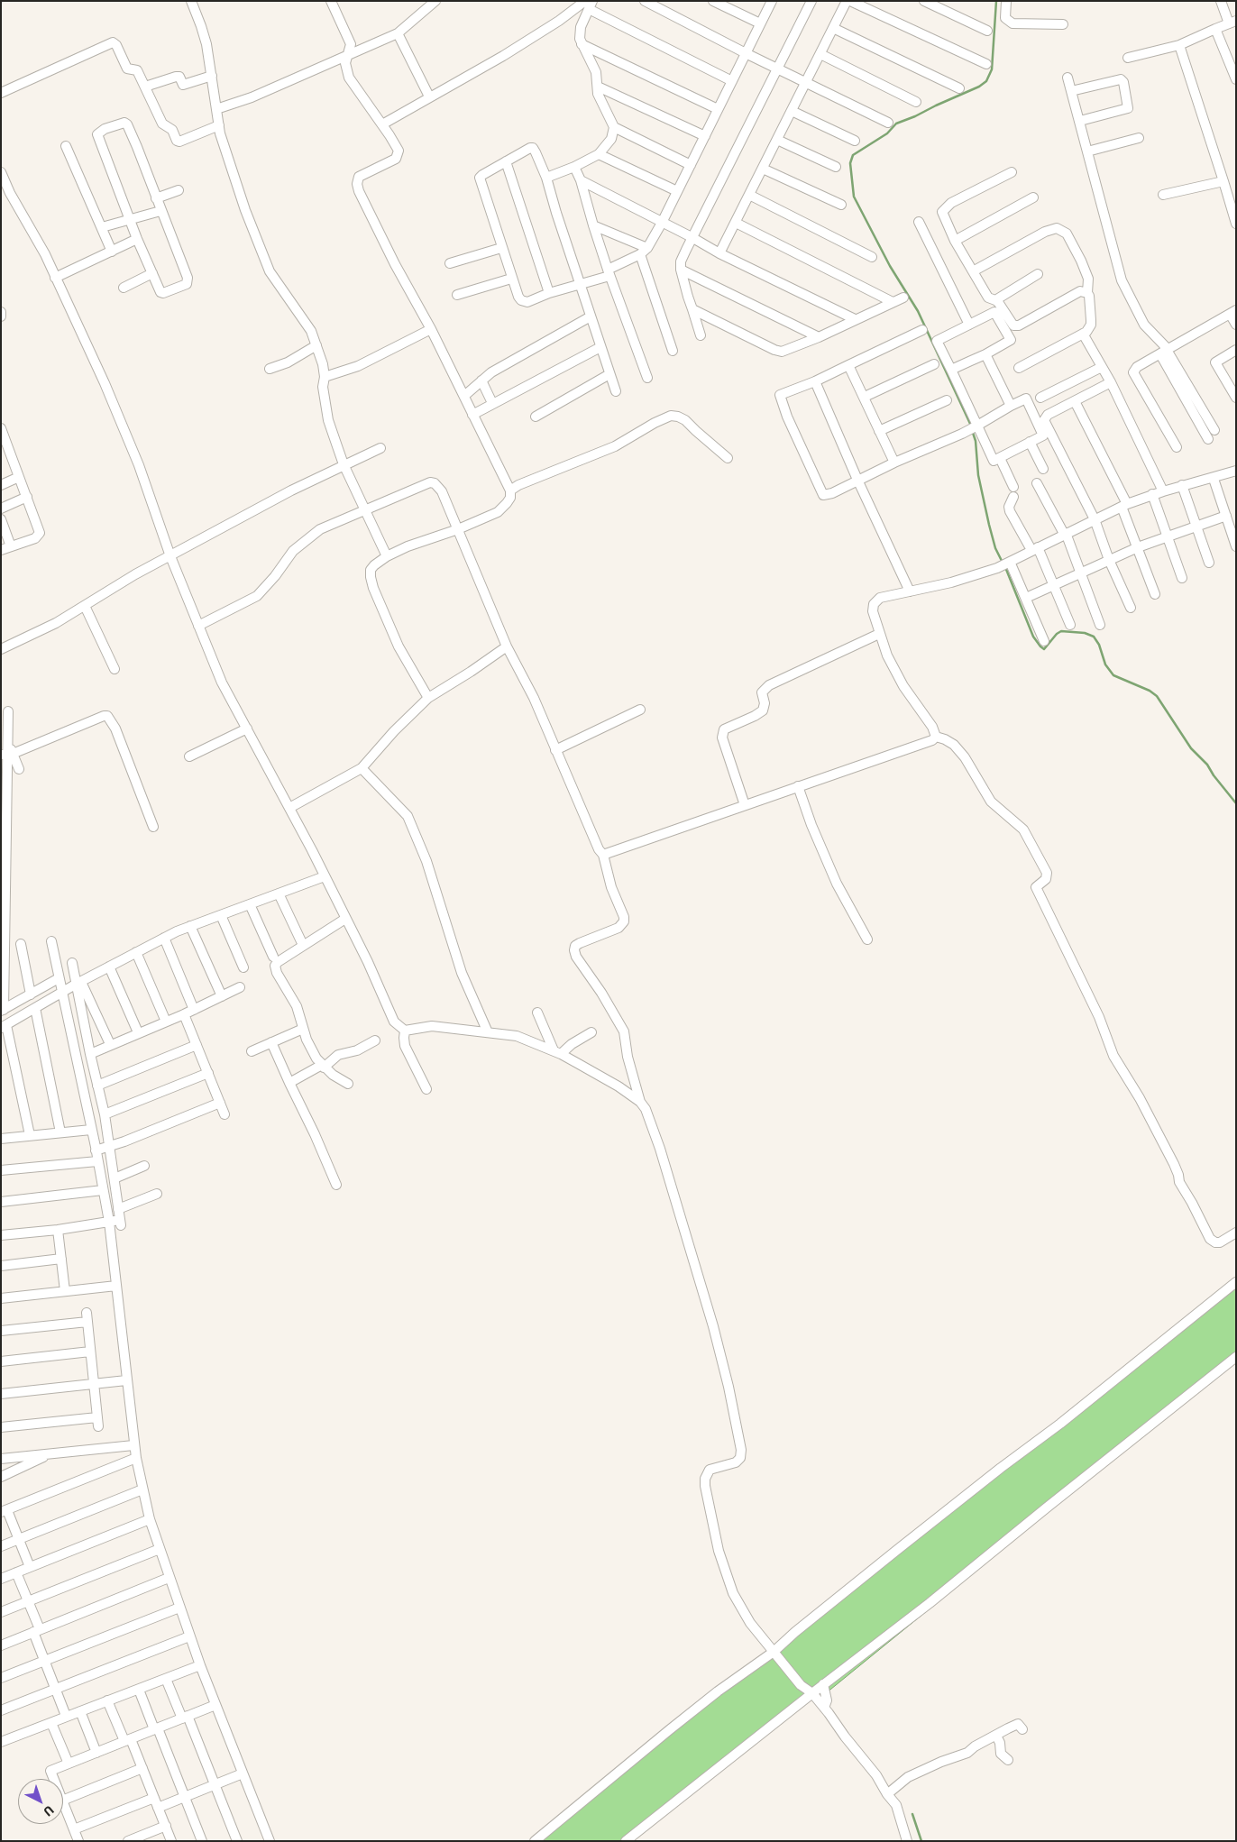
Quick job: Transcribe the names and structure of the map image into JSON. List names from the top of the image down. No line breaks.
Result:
{"north":"bottom right"}
